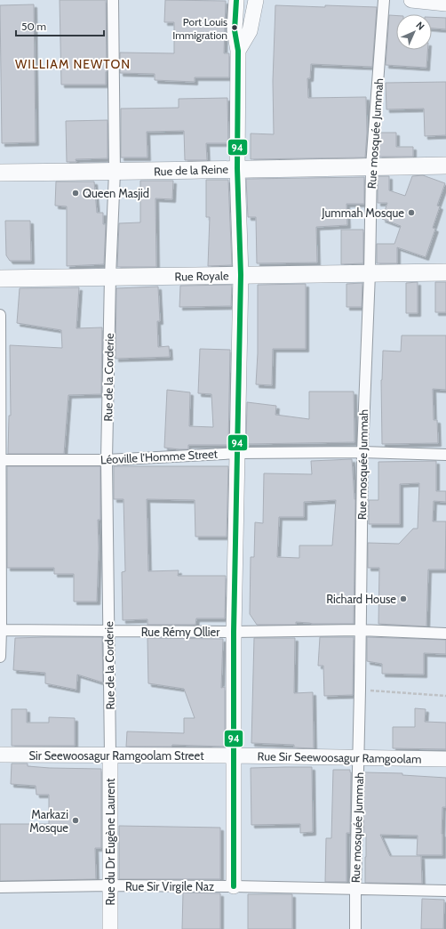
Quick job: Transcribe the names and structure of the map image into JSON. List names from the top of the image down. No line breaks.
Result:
{"streets":{"main road":["Rue de la Reine","Rue Royale","Sir Seewoosagur Ramgoolam Street","Rue Sir Seewoosagur Ramgoolam","Rue du Dr Eugène Laurent"],"street":["Rue mosquée Jummah","Rue de la Corderie","Léoville l'Homme Street","Rue Rémy Ollier","Rue Sir Virgile Naz"]},"crossings":[["Rue mosquée Jummah","Rue de la Reine"],["Rue mosquée Jummah","Rue Royale"],["Rue mosquée Jummah","Léoville l'Homme Street"],["Rue mosquée Jummah","Rue Rémy Ollier"],["Rue mosquée Jummah","Rue Sir Seewoosagur Ramgoolam"],["Rue mosquée Jummah","Rue Sir Virgile Naz"],["Rue de la Reine","Rue de la Corderie"],["Rue Royale","Rue de la Corderie"],["Rue de la Corderie","Léoville l'Homme Street"],["Rue de la Corderie","Rue Rémy Ollier"],["Rue de la Corderie","Sir Seewoosagur Ramgoolam Street"],["Rue de la Corderie","Rue du Dr Eugène Laurent"],["Sir Seewoosagur Ramgoolam Street","Rue Sir Seewoosagur Ramgoolam"],["Sir Seewoosagur Ramgoolam Street","Rue du Dr Eugène Laurent"],["Rue du Dr Eugène Laurent","Rue Sir Virgile Naz"]],"districts":["WILLIAM NEWTON"],"places":["Port Louis Immigration","Queen Masjid","Jummah Mosque","Richard House","Markazi Mosque"],"lines":["transit line 94"],"scale_bar":"50 m","north":"top right"}
